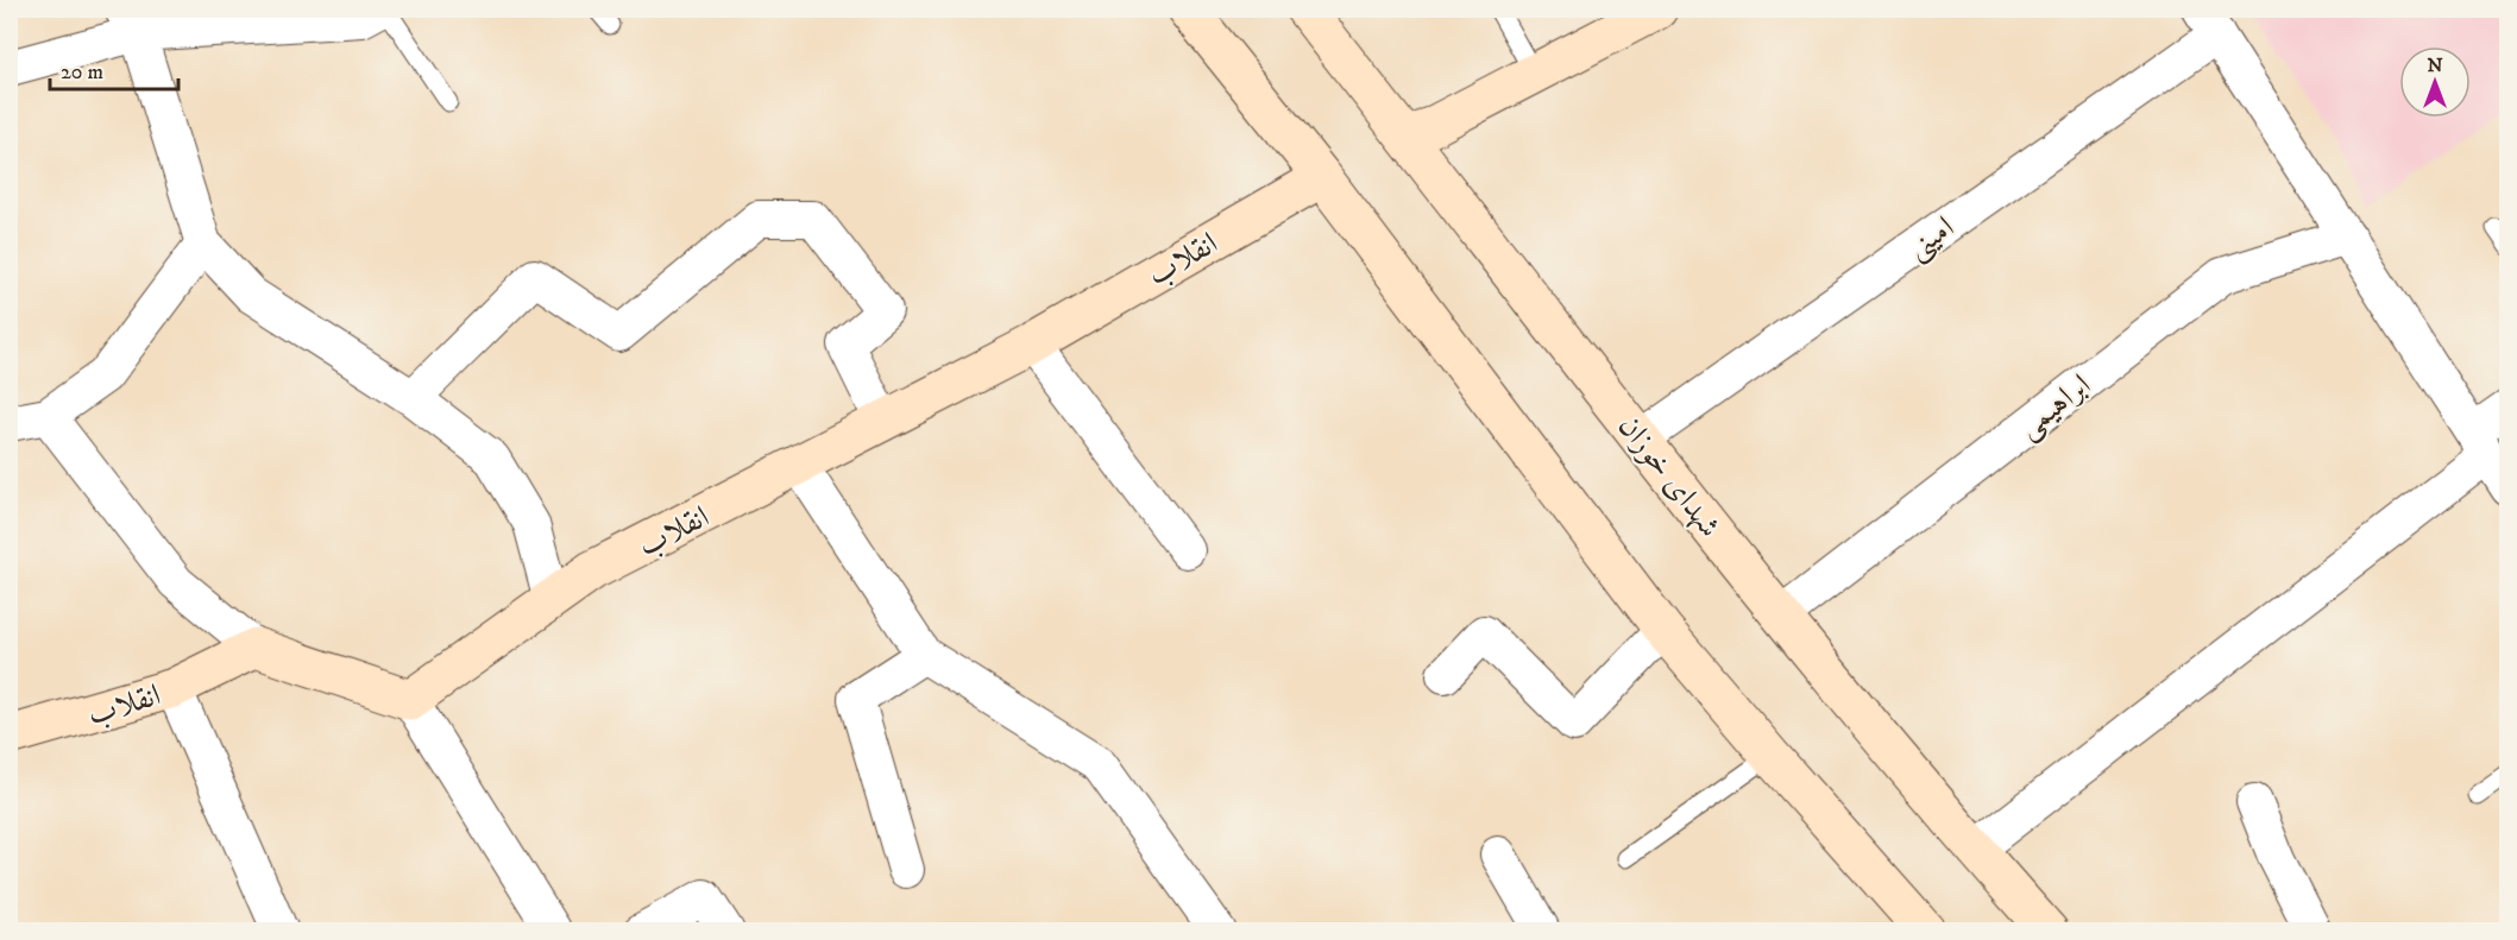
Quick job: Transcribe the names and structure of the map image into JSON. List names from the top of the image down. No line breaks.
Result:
{"streets":{"street":["امینی","انقلاب","ابراهیمی","شهدای خوزان"]},"crossings":[["امینی","شهدای خوزان"],["ابراهیمی","شهدای خوزان"]],"scale_bar":"20 m","north":"top"}
